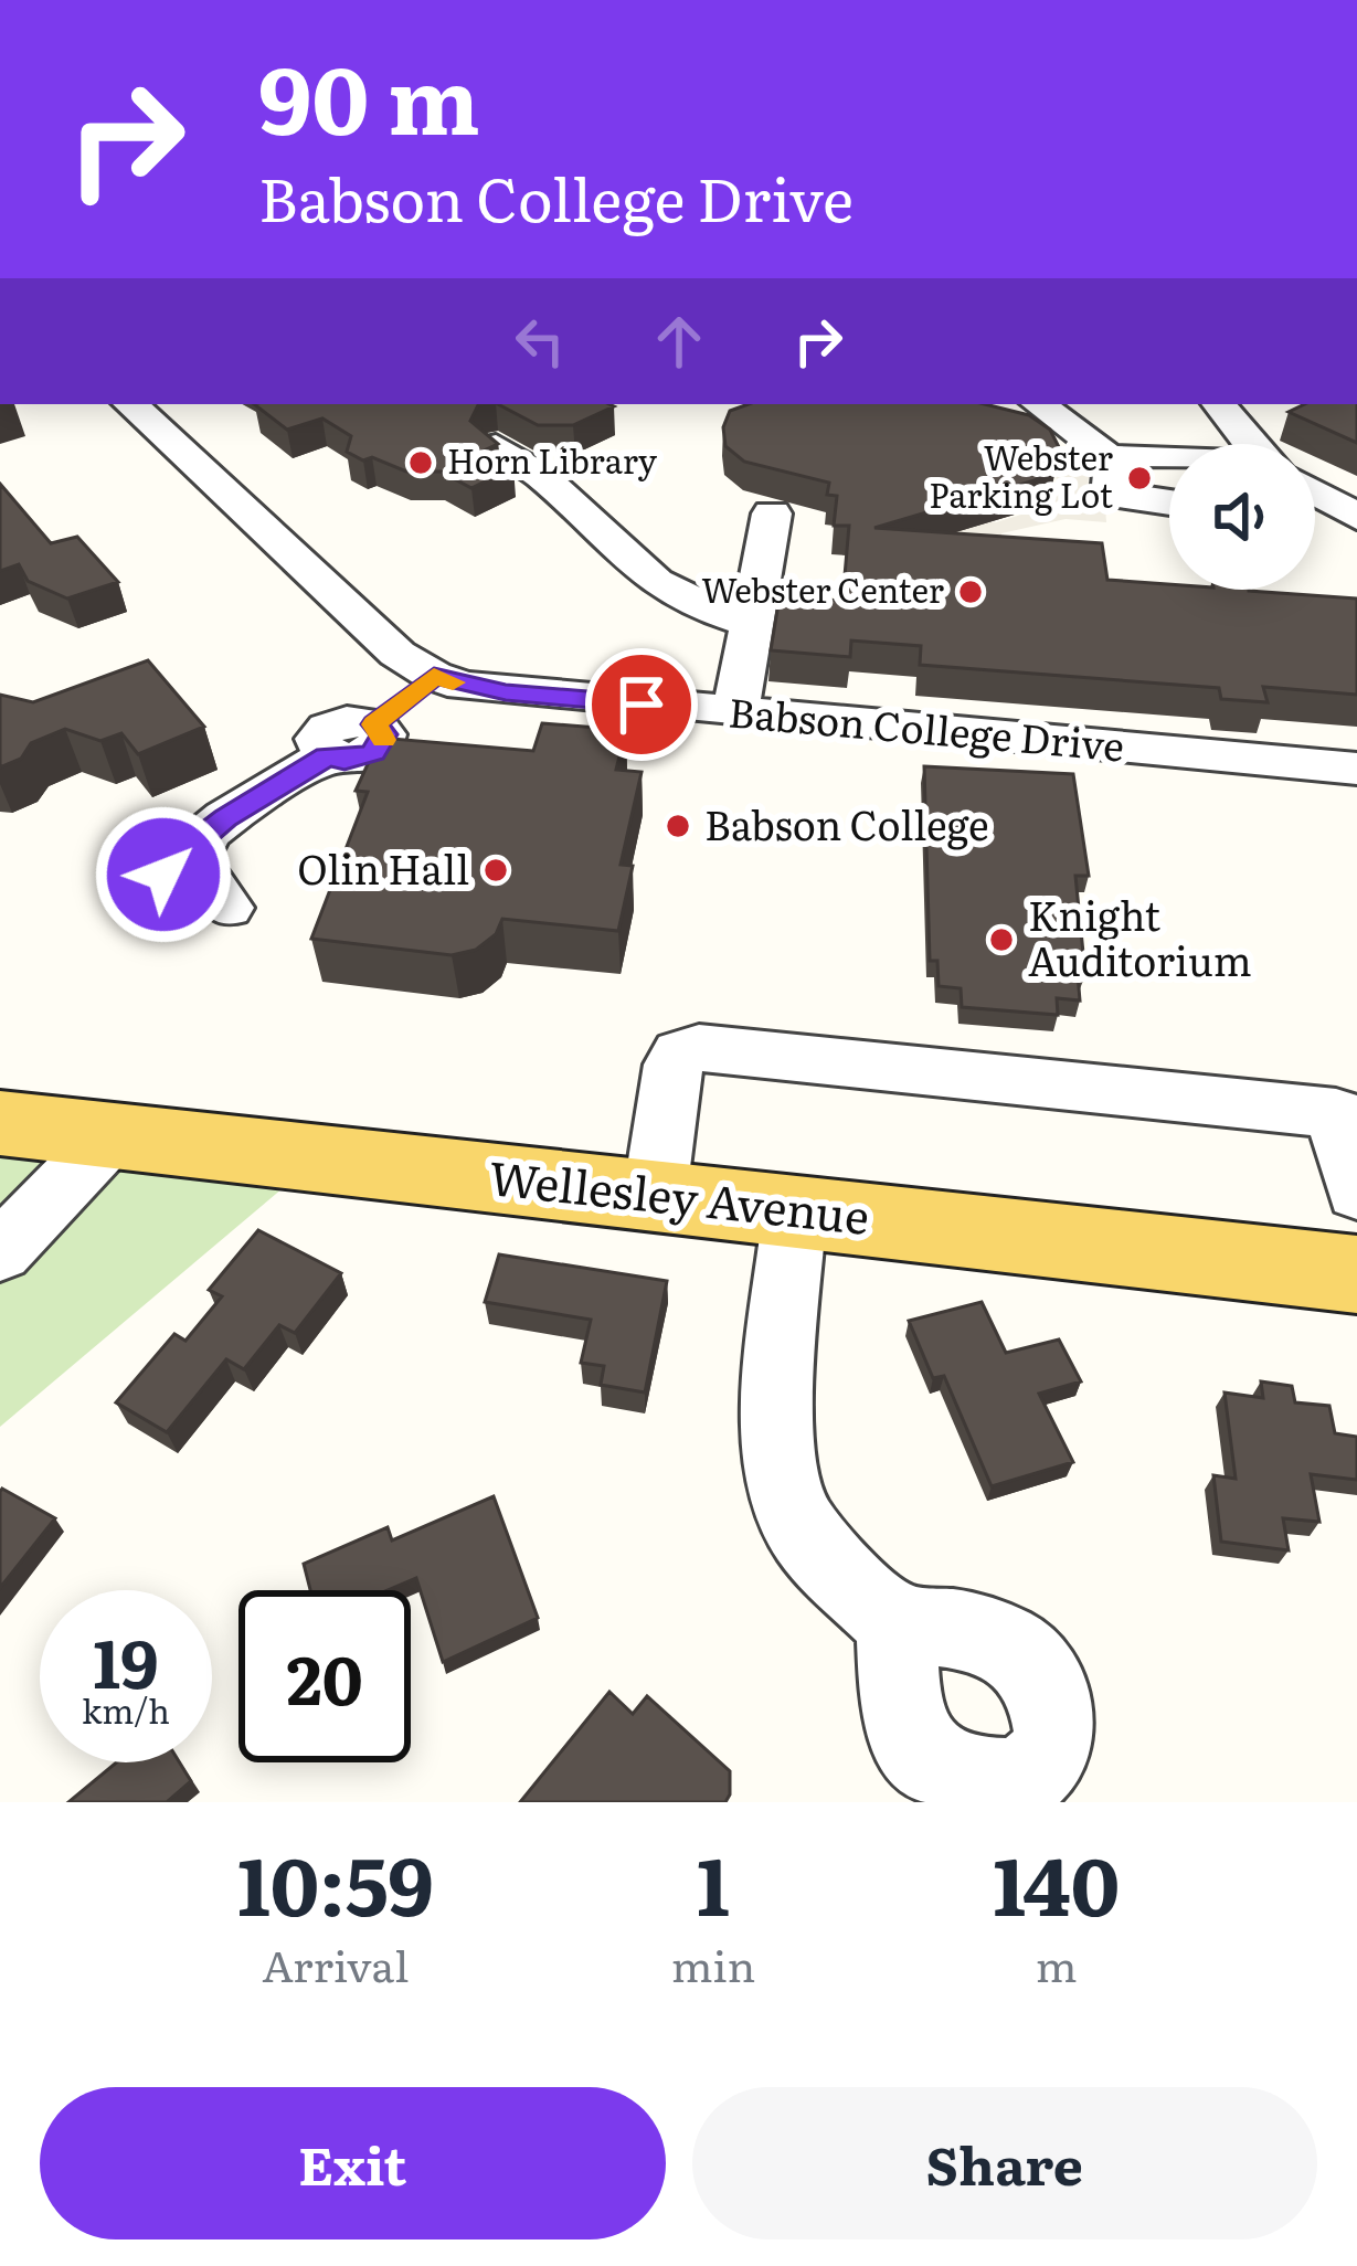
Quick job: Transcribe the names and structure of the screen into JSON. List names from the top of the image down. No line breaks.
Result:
{"streets":{"main road":["Wellesley Avenue"],"street":["Babson College Drive"]},"places":["Horn Library","Webster Parking Lot","Webster Center","Babson College","Olin Hall","Knight Auditorium"],"page":{"turn":["90 m","Babson College Drive"],"speed":"19 km/h","limit":"20","eta":["10:59","Arrival","1","min","140","m"],"buttons":["Exit","Share"]}}
